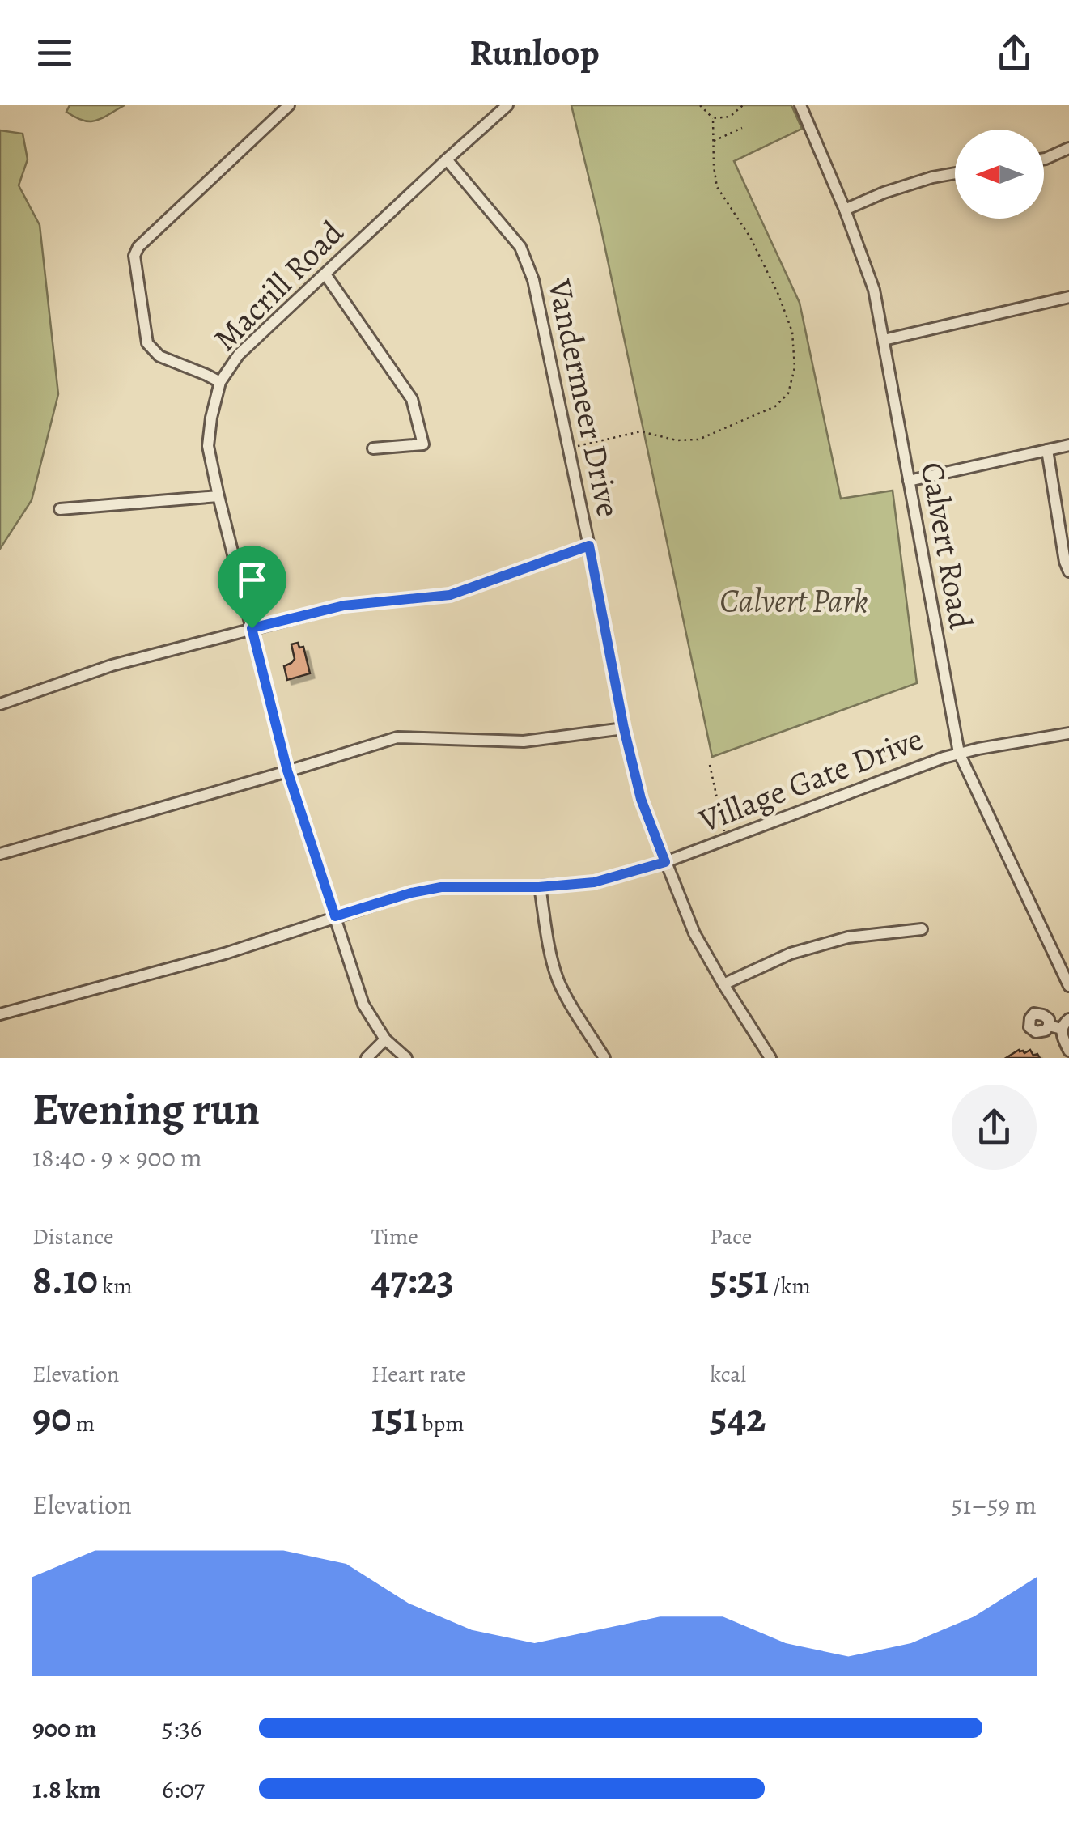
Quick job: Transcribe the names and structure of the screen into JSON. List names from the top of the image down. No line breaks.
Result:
{"streets":{"street":["Macrill Road","Vandermeer Drive","Calvert Road","Village Gate Drive"]},"crossings":[["Macrill Road","Vandermeer Drive"],["Macrill Road","Village Gate Drive"],["Vandermeer Drive","Village Gate Drive"],["Calvert Road","Village Gate Drive"]],"parks":["Calvert Park"],"north":"left","page":{"header":"Runloop","heading":["Evening run","18:40 · 9 × 900 m"],"stats":[["Distance","8.10 km"],["Time","47:23"],["Pace","5:51 /km"],["Elevation","90 m"],["Heart rate","151 bpm"],["kcal","542"]],"chart":["Elevation","51–59 m"],"list":[{"name":"900 m","note":"5:36"},{"name":"1.8 km","note":"6:07"}]}}
